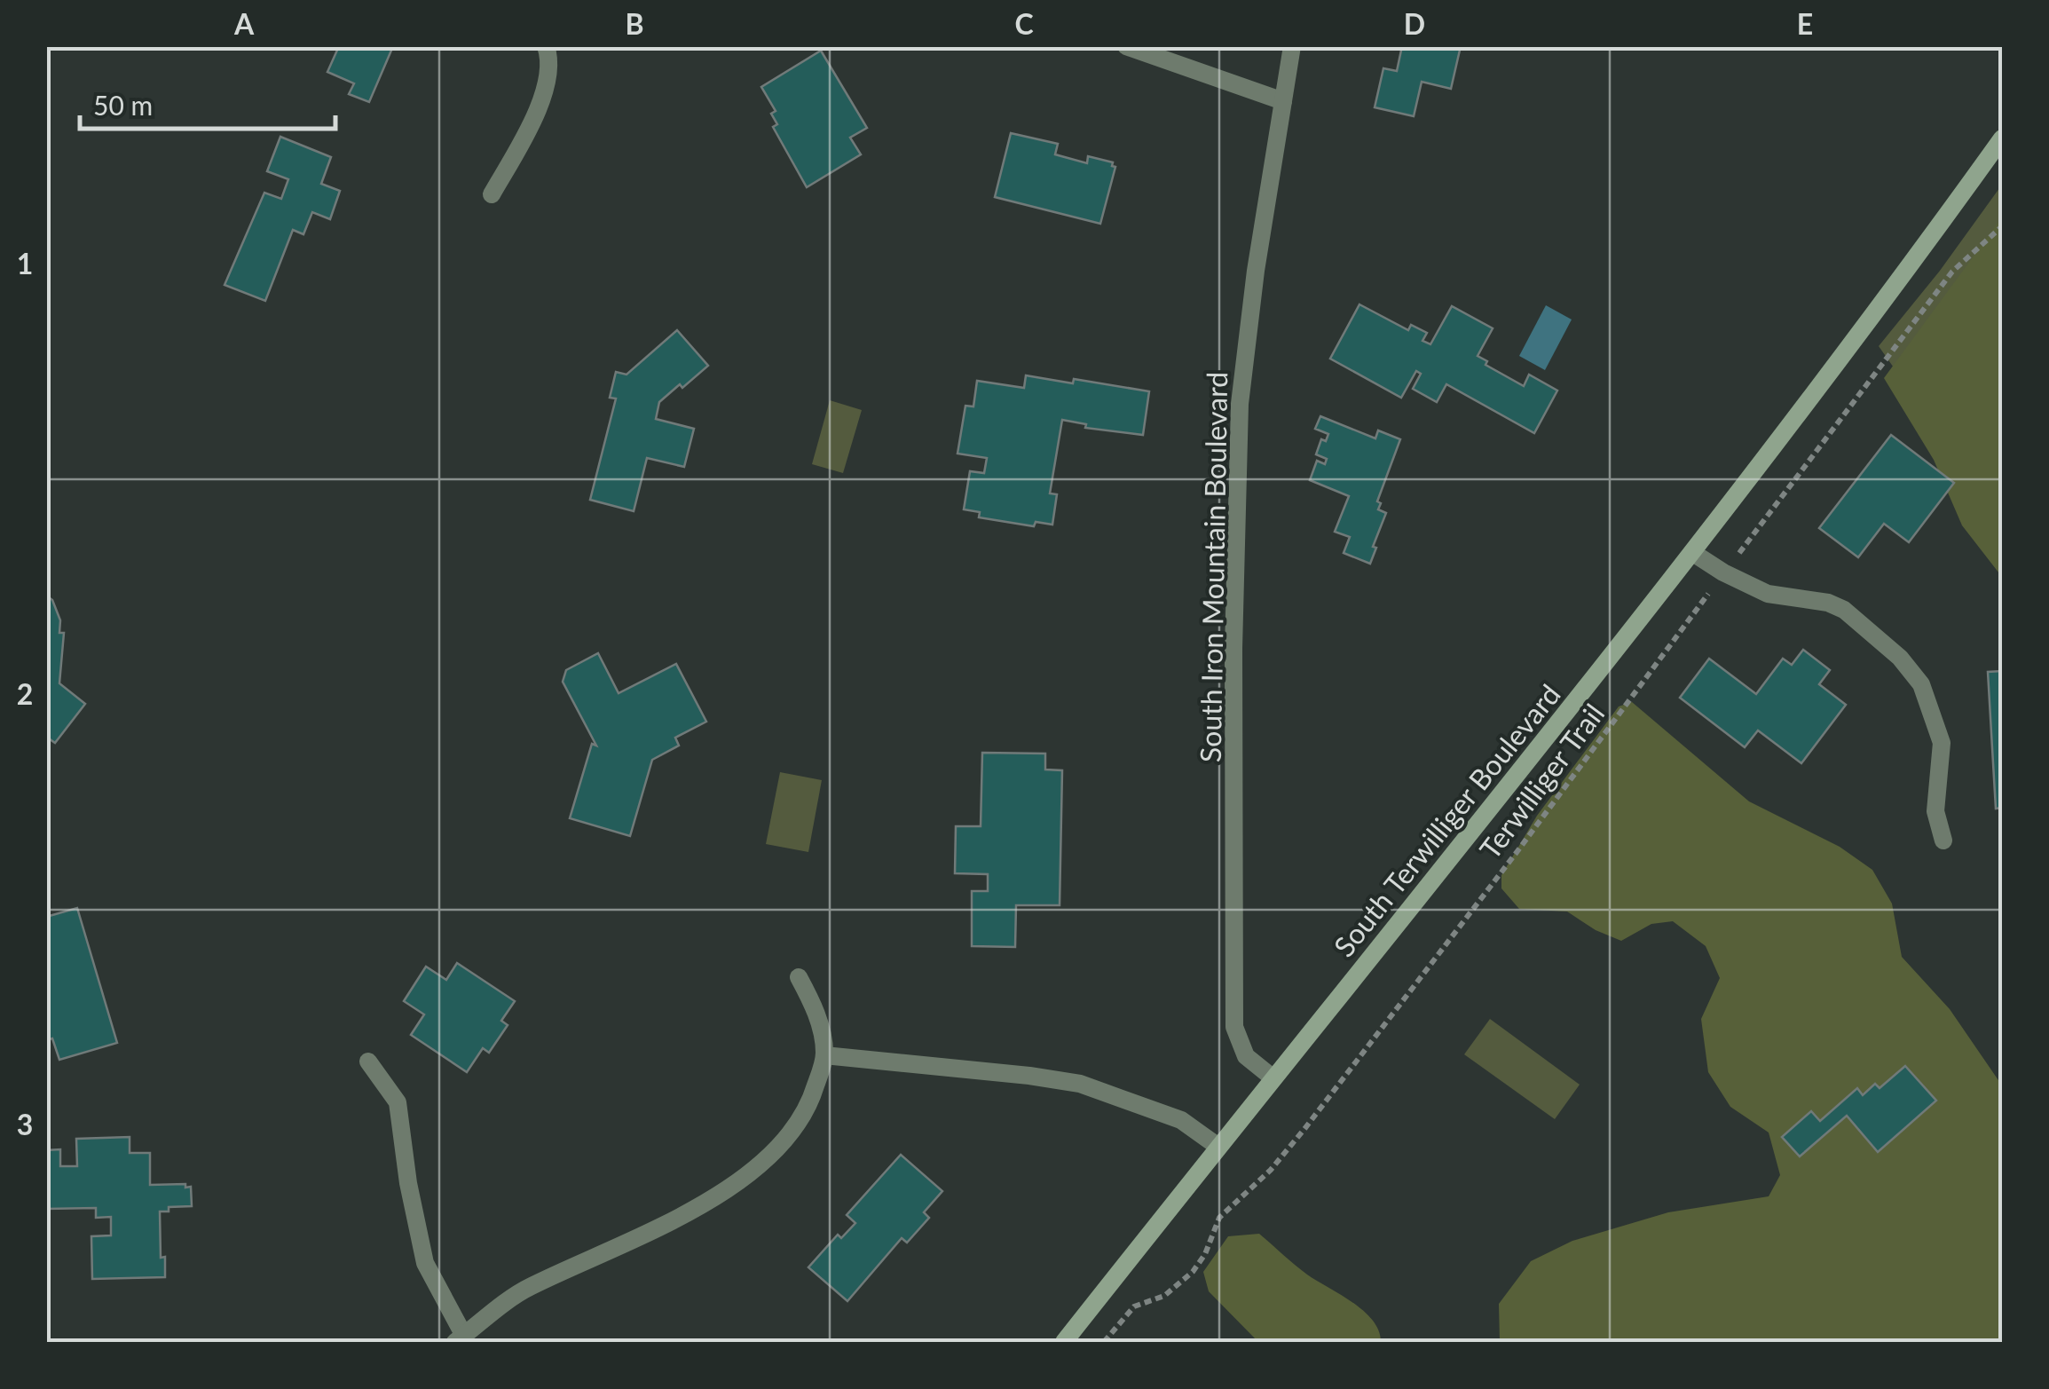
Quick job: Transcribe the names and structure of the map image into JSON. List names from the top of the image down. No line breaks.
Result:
{"streets":{"main road":["South Terwilliger Boulevard"],"street":["South Iron Mountain Boulevard"],"path":["Terwilliger Trail"]},"crossings":[["South Iron Mountain Boulevard","South Terwilliger Boulevard"]],"scale_bar":"50 m","grid":{"columns":["A","B","C","D","E"],"rows":["1","2","3"]}}
